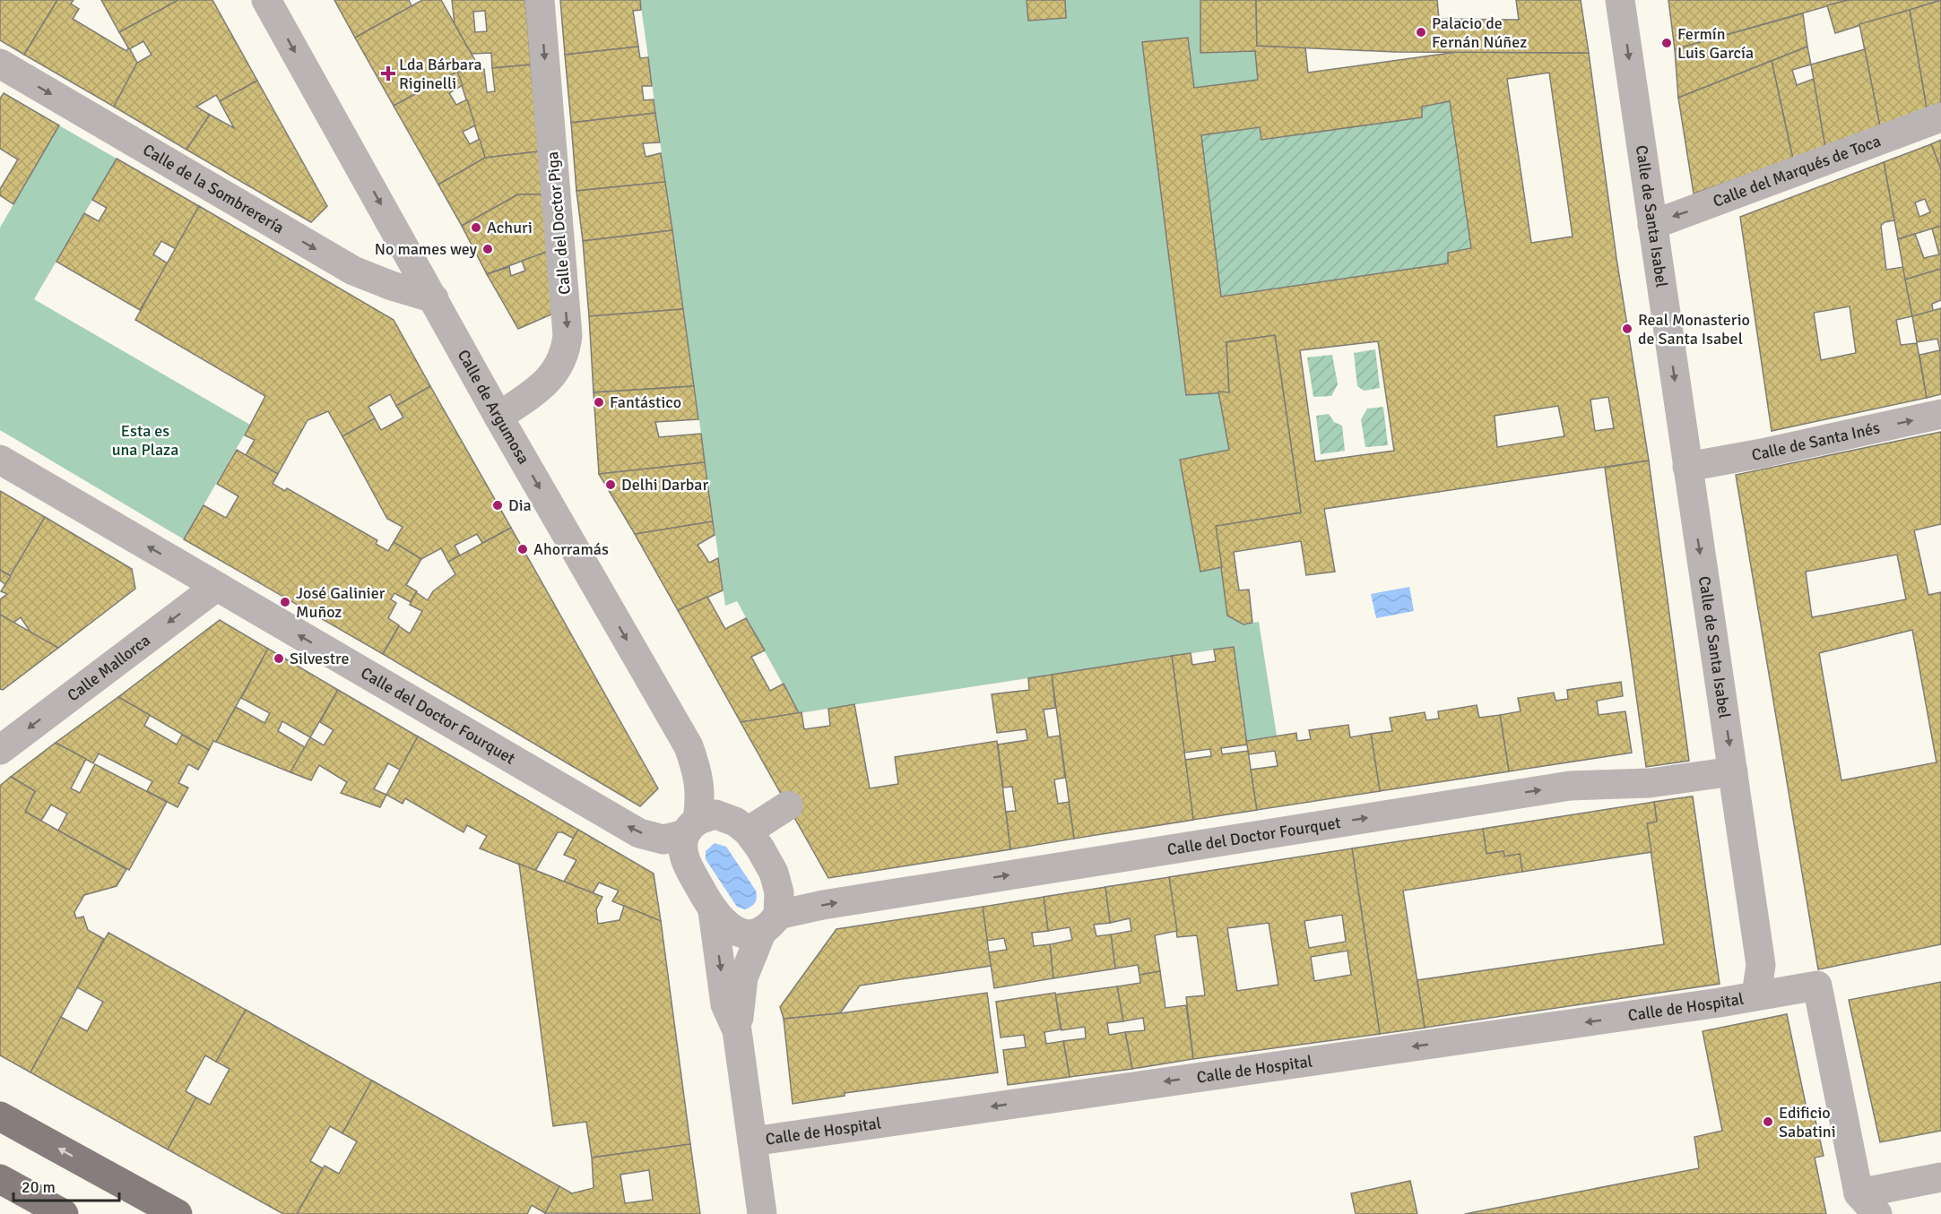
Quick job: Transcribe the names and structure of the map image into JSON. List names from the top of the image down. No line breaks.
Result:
{"streets":{"street":["Calle del Marqués de Toca","Calle de la Sombrerería","Calle de Santa Isabel","Calle del Doctor Piga","Calle de Argumosa","Calle de Santa Inés","Calle Mallorca","Calle del Doctor Fourquet","Calle de Hospital"]},"crossings":[["Calle del Marqués de Toca","Calle de Santa Isabel"],["Calle de la Sombrerería","Calle de Argumosa"],["Calle de Santa Isabel","Calle de Santa Inés"],["Calle de Santa Isabel","Calle del Doctor Fourquet"],["Calle de Santa Isabel","Calle de Hospital"],["Calle del Doctor Piga","Calle de Argumosa"],["Calle de Argumosa","Calle del Doctor Fourquet"],["Calle Mallorca","Calle del Doctor Fourquet"]],"one_way":["Calle del Marqués de Toca","Calle de la Sombrerería","Calle de Santa Isabel","Calle del Doctor Piga","Calle de Argumosa","Calle de Santa Inés","Calle Mallorca","Calle de Hospital"],"parks":["Esta es una Plaza"],"places":{"other":["Palacio de Fernán Núñez","Fermín Luis García","Achuri","No mames wey","Real Monasterio de Santa Isabel","Fantástico","Delhi Darbar","Dia","Ahorramás","José Galinier Muñoz","Silvestre","Edificio Sabatini"],"health":["Lda Bárbara Riginelli"]},"scale_bar":"20 m"}
